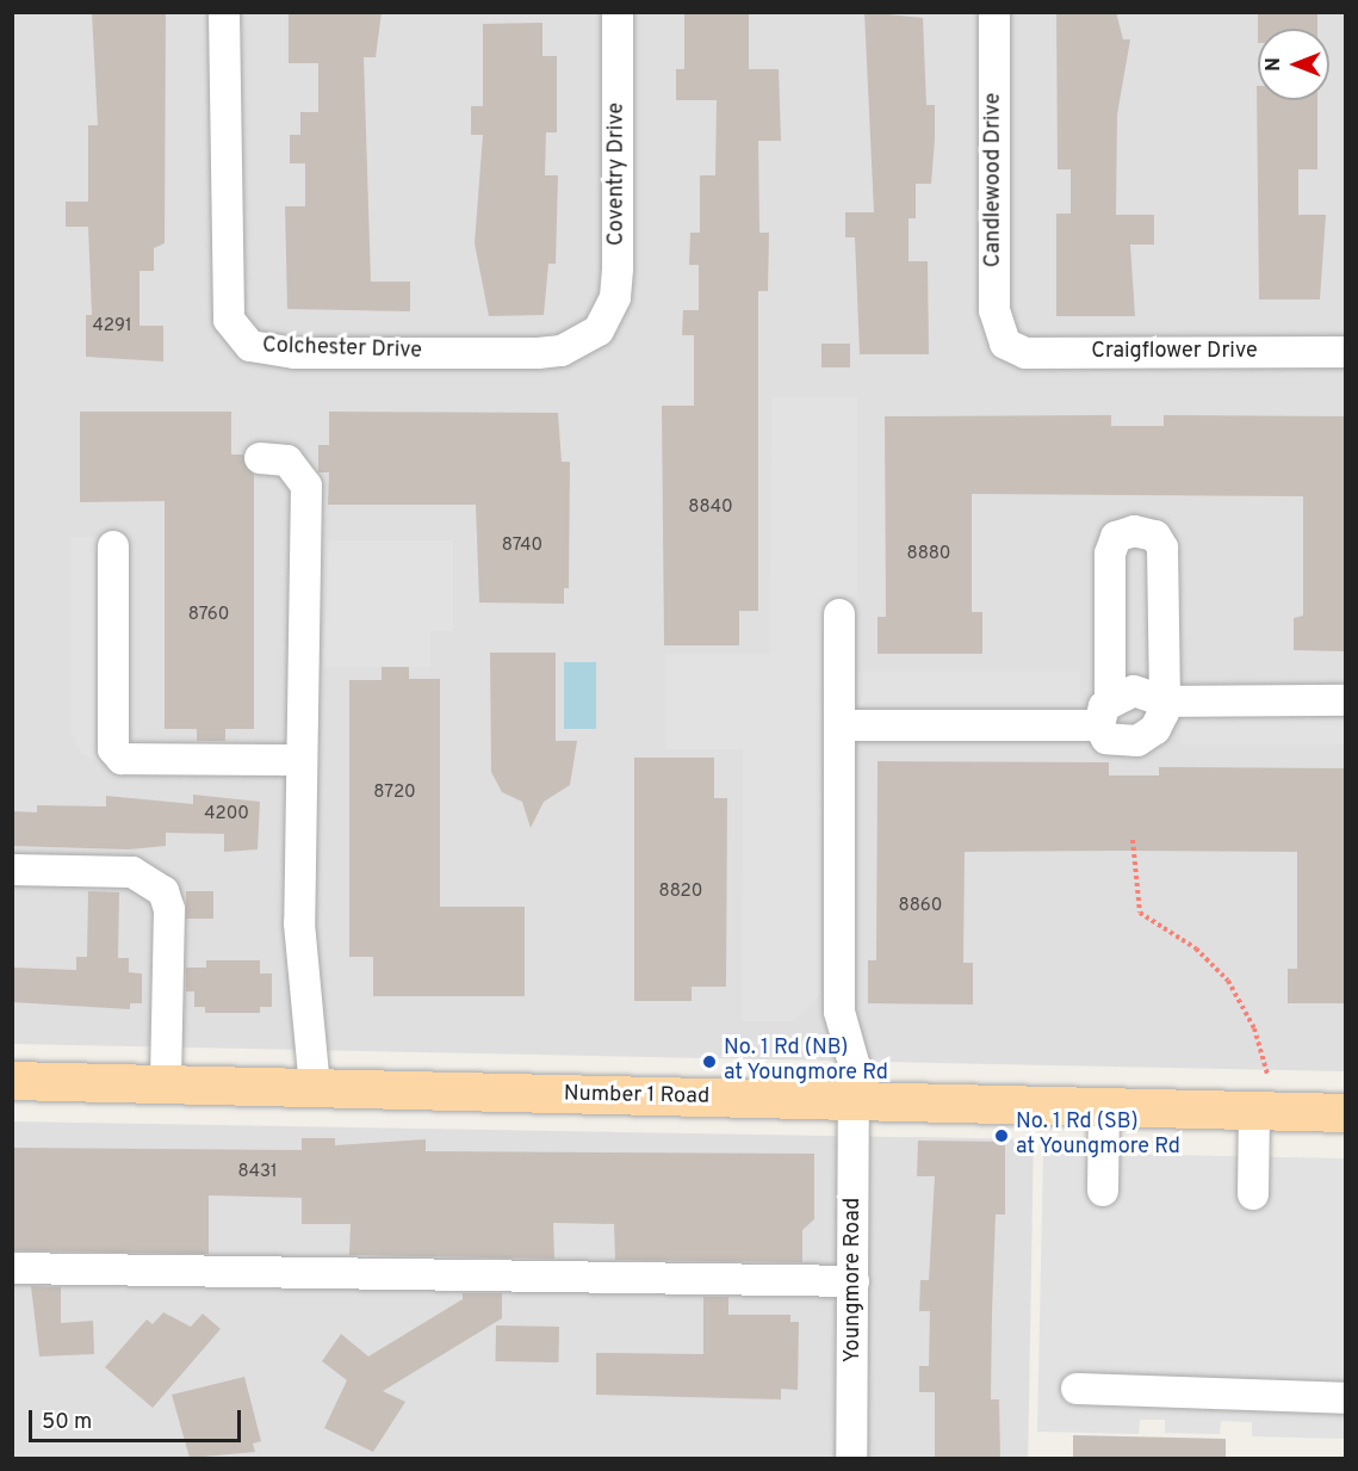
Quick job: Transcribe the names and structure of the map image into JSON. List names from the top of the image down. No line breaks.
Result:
{"streets":{"main road":["Number 1 Road"],"street":["Coventry Drive","Candlewood Drive","Colchester Drive","Craigflower Drive","Youngmore Road"]},"crossings":[["Coventry Drive","Colchester Drive"],["Candlewood Drive","Craigflower Drive"],["Number 1 Road","Youngmore Road"]],"places":["No. 1 Rd (NB) at Youngmore Rd","No. 1 Rd (SB) at Youngmore Rd"],"house_numbers":["4291","8840","8740","8880","8760","8720","4200","8820","8860","8431"],"scale_bar":"50 m","north":"left"}
